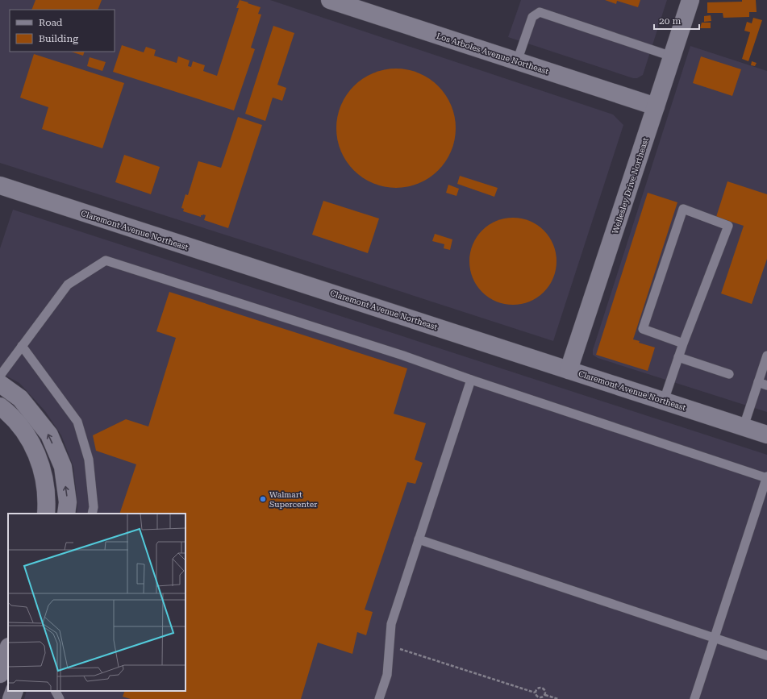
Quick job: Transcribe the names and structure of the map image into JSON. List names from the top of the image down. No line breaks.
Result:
{"streets":{"street":["Los Arboles Avenue Northeast","Wellesley Drive Northeast","Claremont Avenue Northeast"]},"crossings":[["Los Arboles Avenue Northeast","Wellesley Drive Northeast"],["Wellesley Drive Northeast","Claremont Avenue Northeast"]],"places":["Walmart Supercenter"],"legend":["Road","Building"],"scale_bar":"20 m"}
